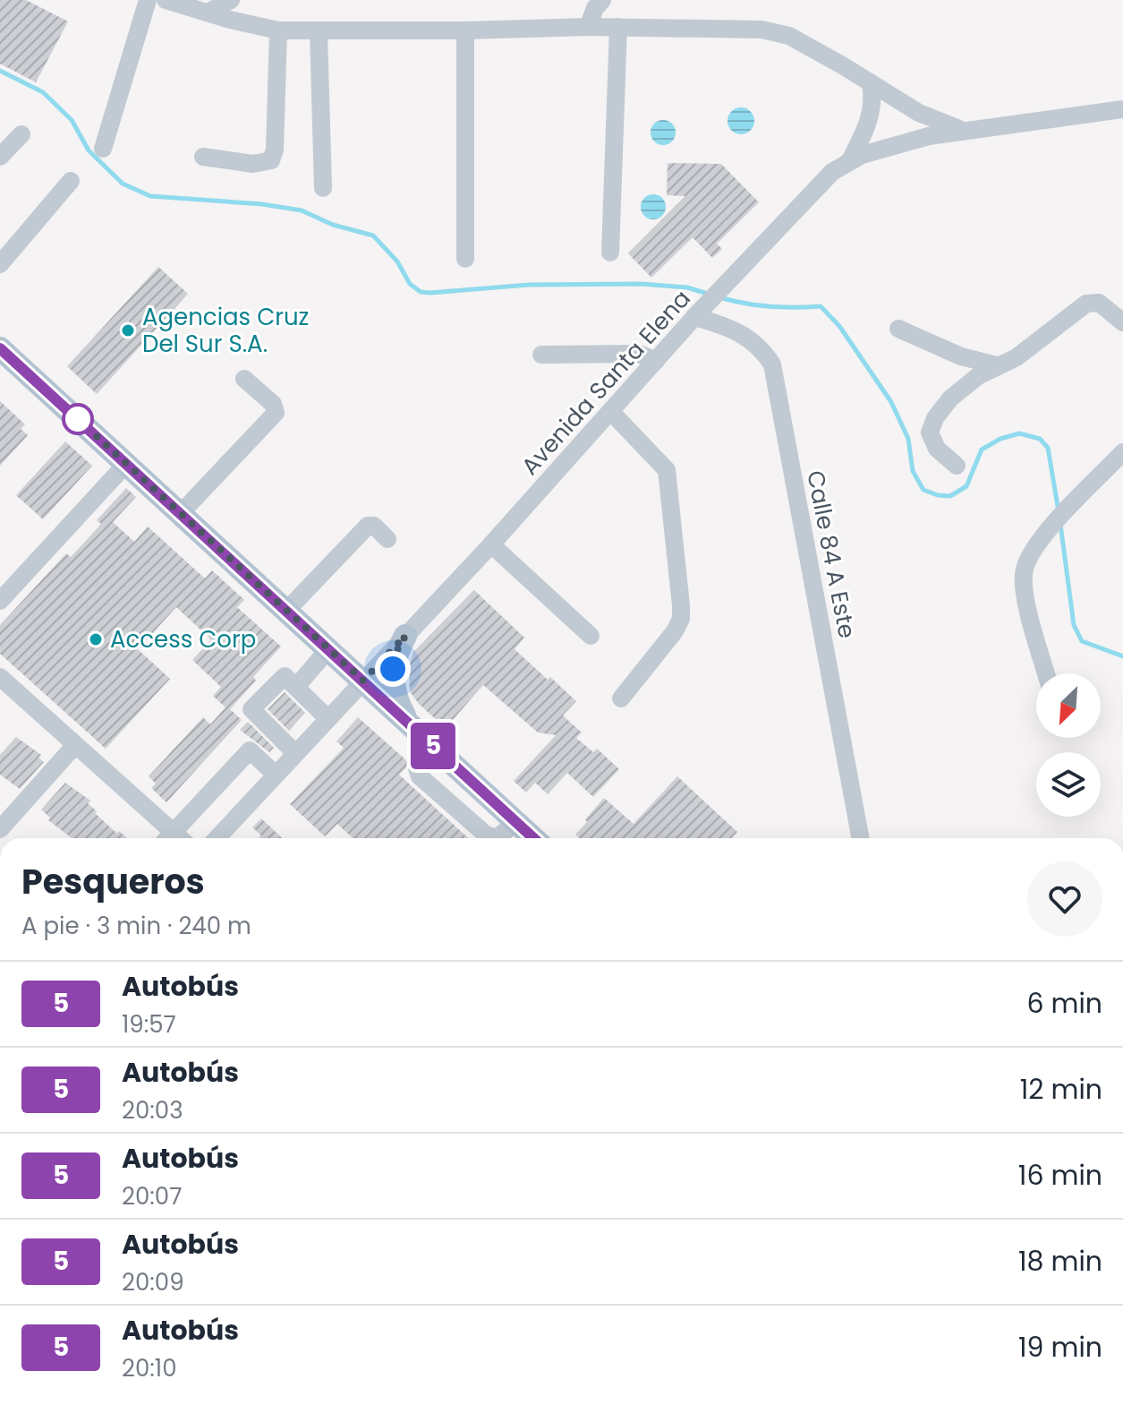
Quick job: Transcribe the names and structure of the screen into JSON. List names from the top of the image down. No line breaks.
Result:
{"streets":{"street":["Avenida Santa Elena","Calle 84 A Este"]},"crossings":[["Avenida Santa Elena","Calle 84 A Este"]],"places":["Agencias Cruz Del Sur S.A.","Access Corp"],"lines":["bus line 5"],"north":"bottom left","page":{"on_map":"5","heading":["Pesqueros","A pie · 3 min · 240 m"],"list":[{"mark":"5","name":"Autobús","note":"19:57","value":"6 min"},{"mark":"5","name":"Autobús","note":"20:03","value":"12 min"},{"mark":"5","name":"Autobús","note":"20:07","value":"16 min"},{"mark":"5","name":"Autobús","note":"20:09","value":"18 min"},{"mark":"5","name":"Autobús","note":"20:10","value":"19 min"}]}}
